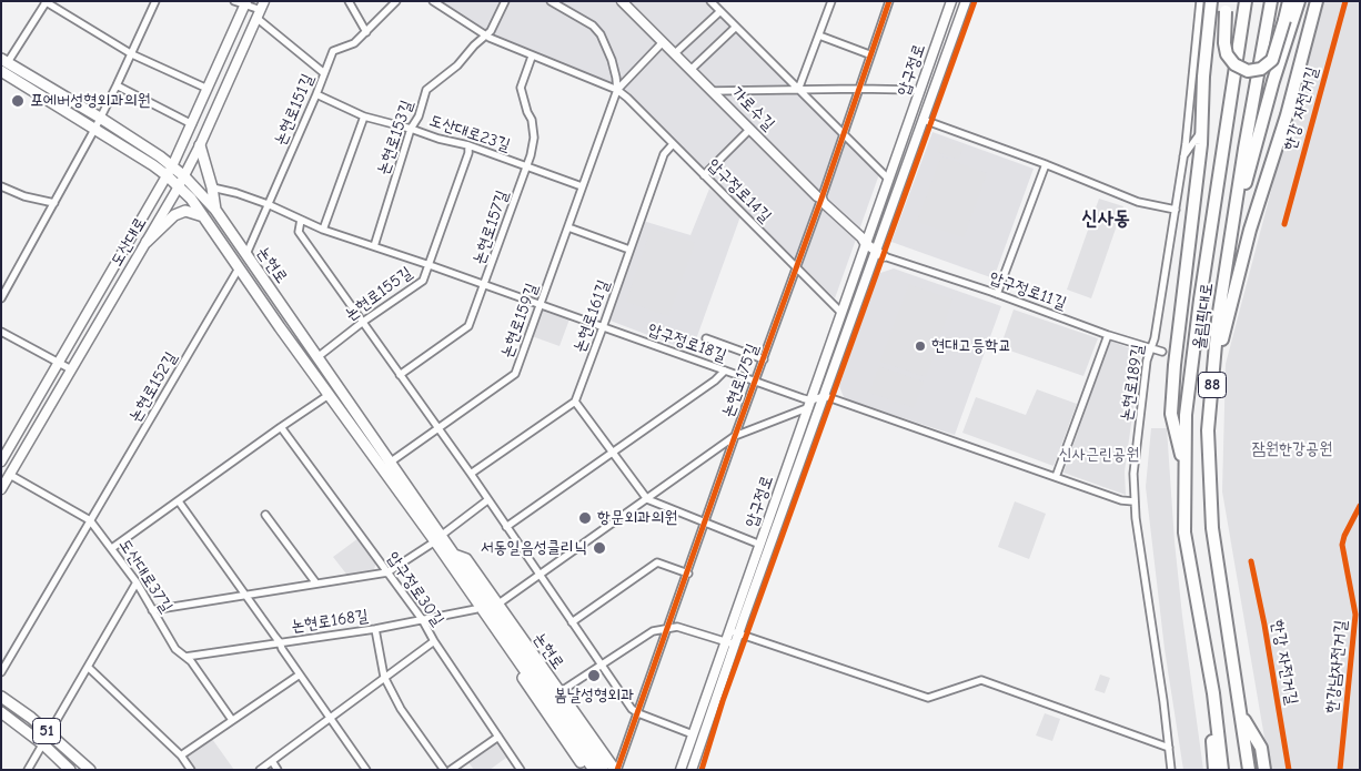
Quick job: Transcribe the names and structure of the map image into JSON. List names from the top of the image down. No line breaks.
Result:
{"streets":{"highway":["올림픽대로","88"],"main road":["압구정로","가로수길","도산대로","논현로","51"],"street":["논현로151길","도산대로23길","논현로153길","압구정로14길","논현로157길","압구정로11길","논현로155길","논현로161길","논현로159길","압구정로18길","논현로175길","논현로189길","논현로152길","도산대로37길","압구정로30길","논현로168길"],"cycle path":["한강 자전거길","한강남자전거길"]},"crossings":[["압구정로","가로수길"],["압구정로","압구정로14길"],["압구정로","압구정로18길"],["압구정로","논현로189길"],["가로수길","논현로159길"],["가로수길","논현로175길"],["논현로151길","도산대로23길"],["논현로151길","논현로"],["논현로151길","압구정로18길"],["도산대로23길","논현로153길"],["도산대로23길","논현로157길"],["도산대로23길","논현로155길"],["도산대로23길","논현로159길"],["논현로153길","압구정로14길"],["논현로153길","압구정로18길"],["압구정로14길","논현로157길"],["압구정로14길","논현로161길"],["압구정로14길","논현로159길"],["압구정로14길","논현로175길"],["논현로157길","압구정로18길"],["도산대로","논현로"],["도산대로","도산대로37길"],["논현로","논현로155길"],["논현로","논현로159길"],["논현로","논현로175길"],["논현로","논현로152길"],["논현로","논현로168길"],["압구정로11길","논현로189길"],["논현로155길","압구정로18길"],["논현로161길","압구정로18길"],["논현로159길","압구정로18길"],["압구정로18길","논현로175길"],["논현로152길","도산대로37길"],["도산대로37길","논현로168길"],["압구정로30길","논현로168길"]],"districts":["신사동"],"parks":["잠원한강공원","신사근린공원"],"places":["포에버성형외과의원","현대고등학교","항문외과의원","서동일음성클리닉","봄날성형외과"]}
